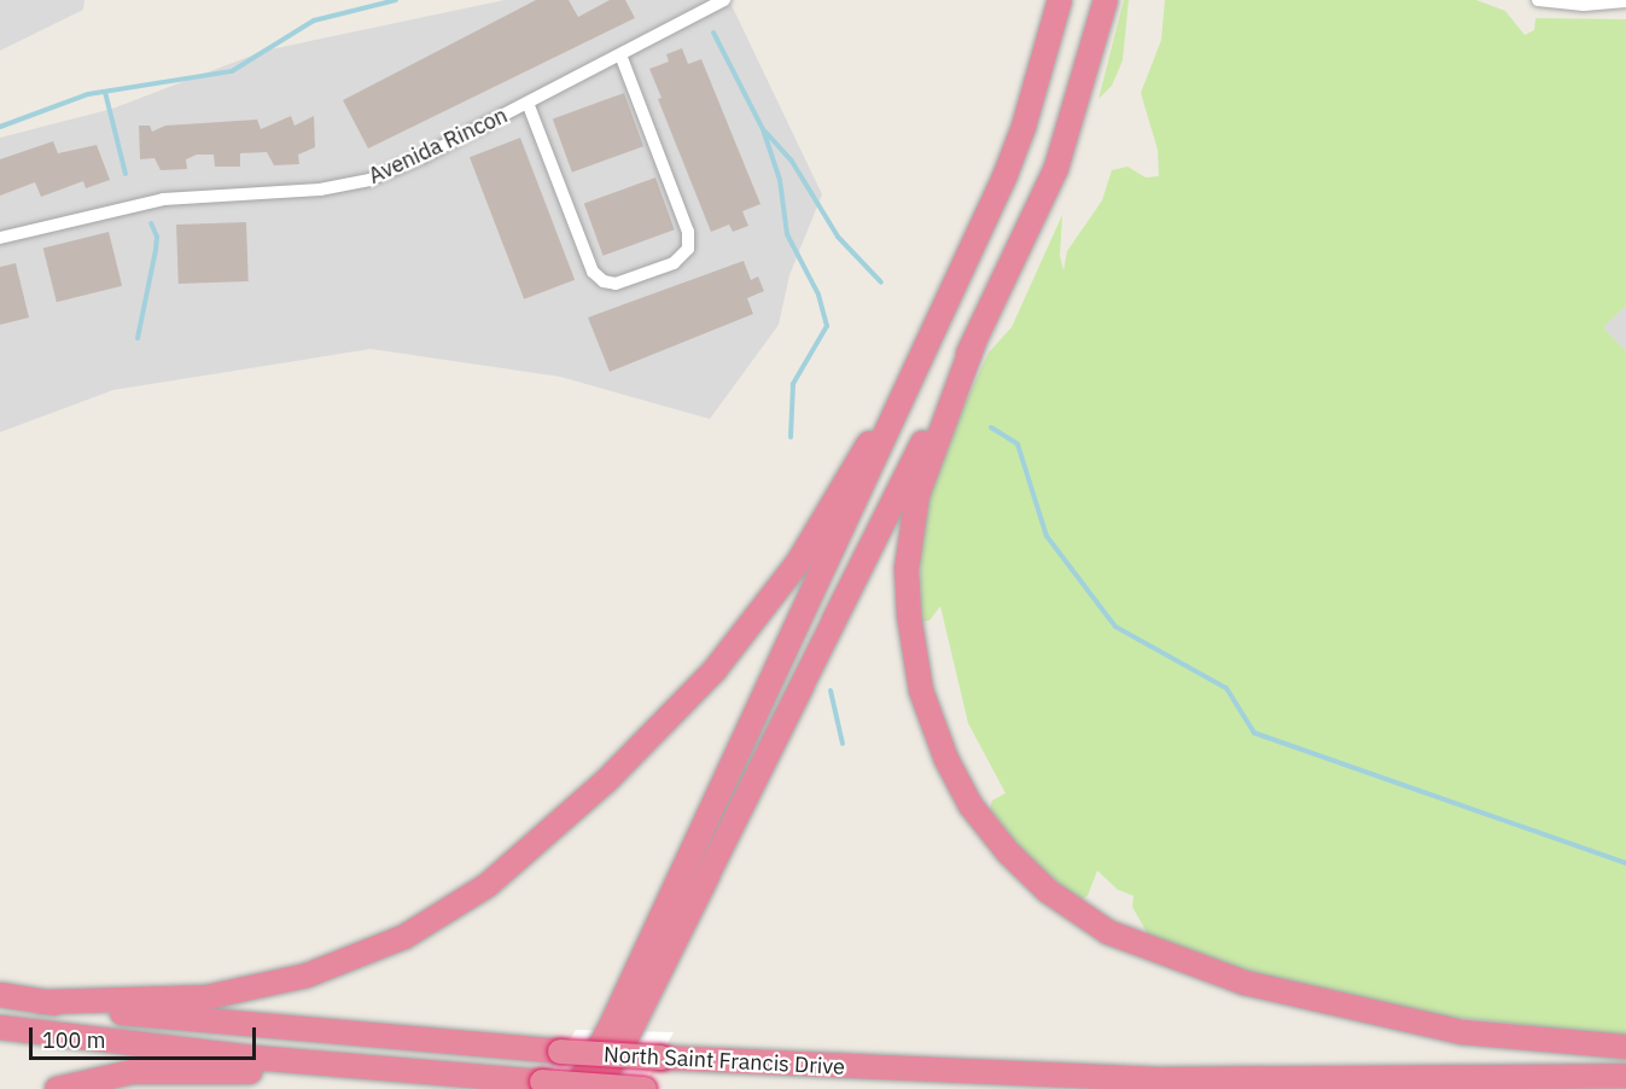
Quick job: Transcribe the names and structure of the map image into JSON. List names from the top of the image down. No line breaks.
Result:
{"streets":{"highway":["North Saint Francis Drive"],"street":["Avenida Rincon"]},"scale_bar":"100 m"}
